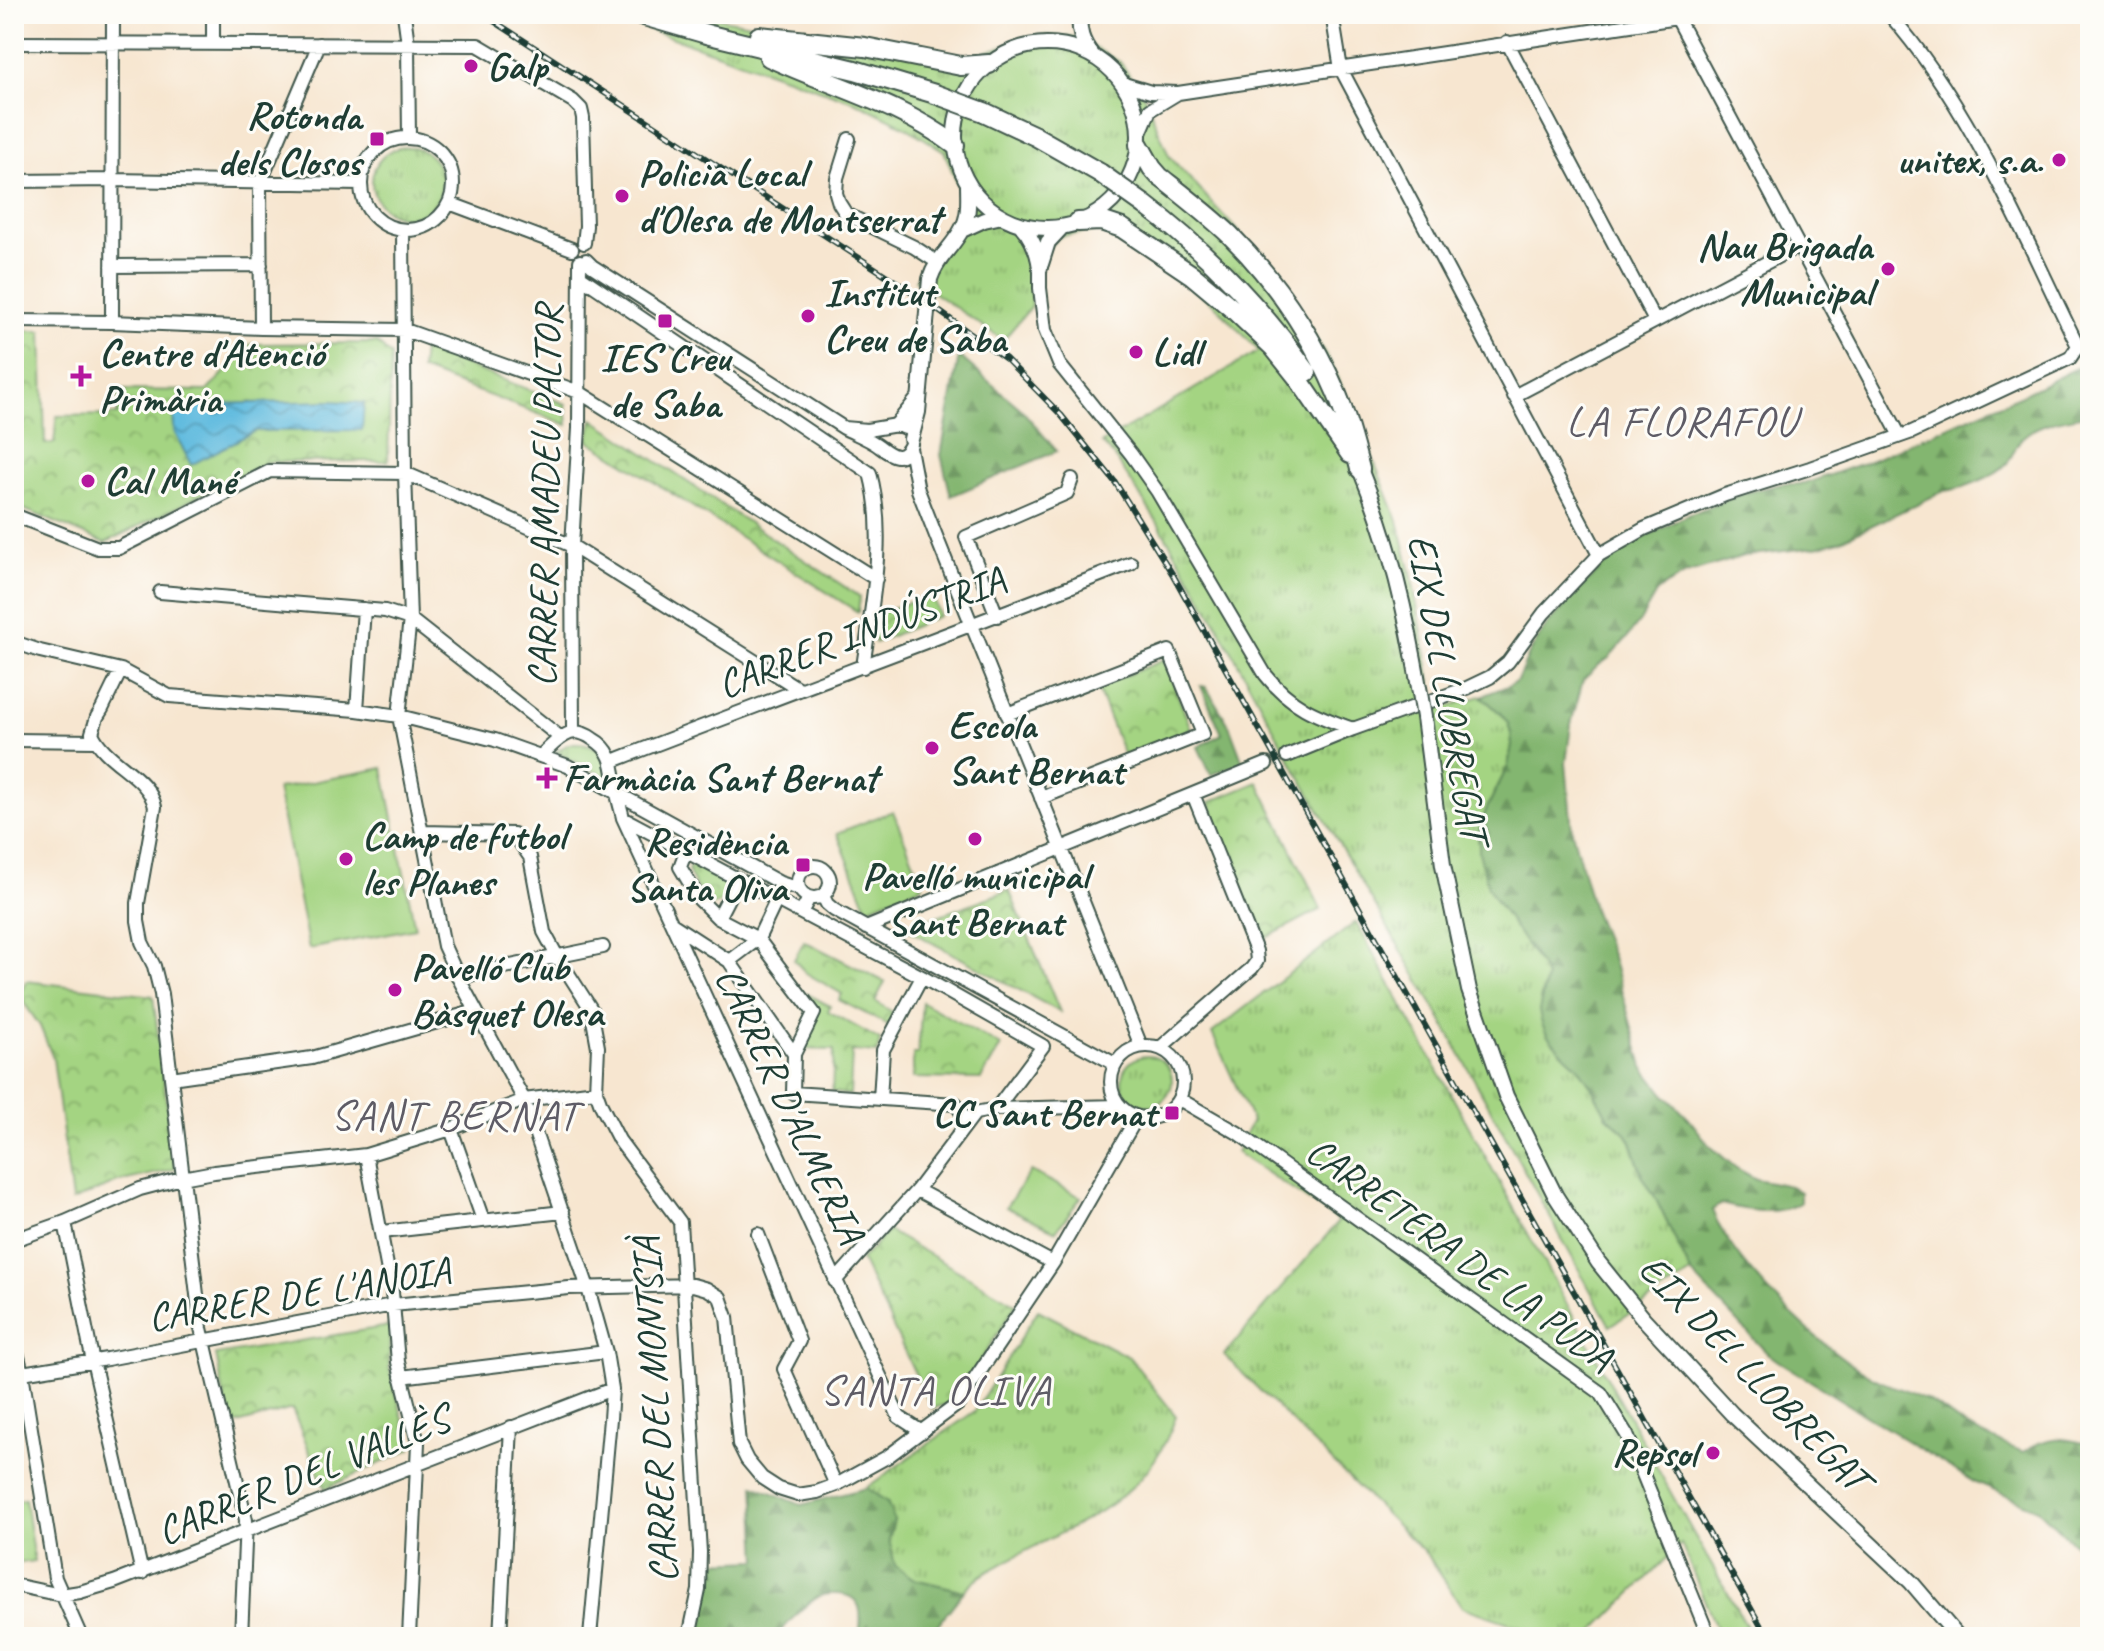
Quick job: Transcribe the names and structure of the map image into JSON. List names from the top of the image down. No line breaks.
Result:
{"streets":{"highway":["EIX DEL LLOBREGAT"],"street":["CARRER AMADEU PALTOR","CARRER INDÚSTRIA","CARRER D'ALMERIA","CARRETERA DE LA PUDA","CARRER DE L'ANOIA","CARRER DEL MONTSIÀ","CARRER DEL VALLÈS"]},"crossings":[["CARRER INDÚSTRIA","CARRER D'ALMERIA"],["CARRER DE L'ANOIA","CARRER DEL MONTSIÀ"]],"districts":["LA FLORAFOU","SANT BERNAT","SANTA OLIVA"],"places":{"other":["Galp","unitex, s.a.","Policia Local d'Olesa de Montserrat","Nau Brigada Municipal","Institut Creu de Saba","Lidl","Cal Mané","Escola Sant Bernat","Pavelló municipal Sant Bernat","Camp de futbol les Planes","Pavelló Club Bàsquet Olesa","Repsol"],"transit":["Rotonda dels Closos","IES Creu de Saba","Residència Santa Oliva","CC Sant Bernat"],"health":["Centre d'Atenció Primària","Farmàcia Sant Bernat"]}}
